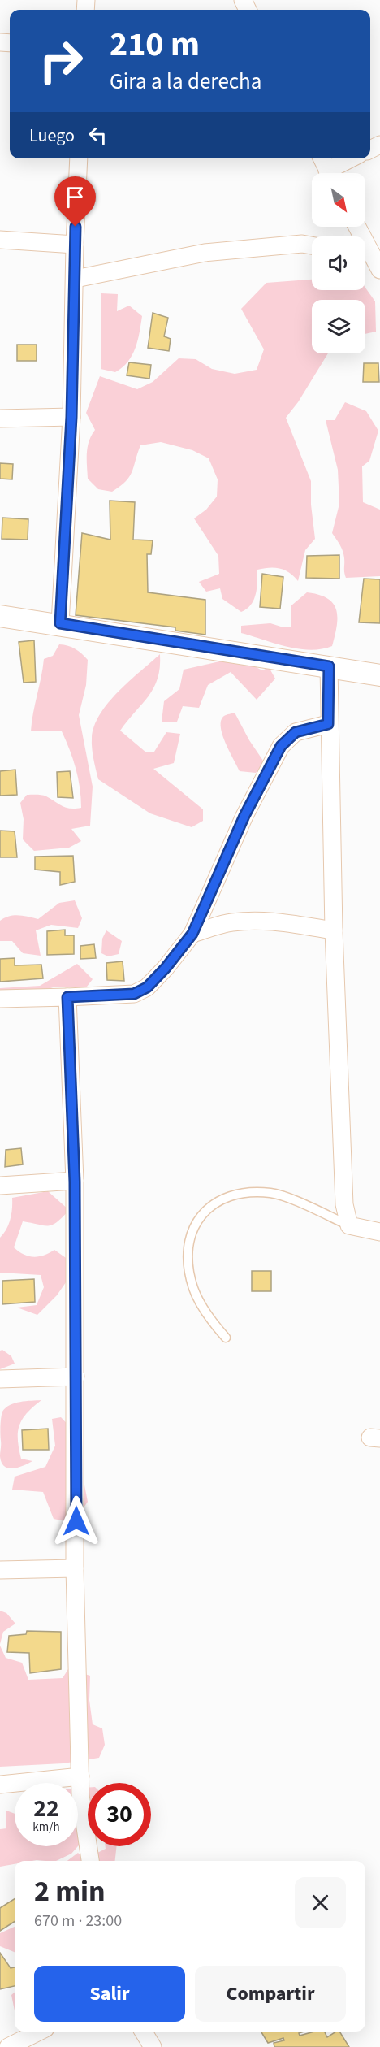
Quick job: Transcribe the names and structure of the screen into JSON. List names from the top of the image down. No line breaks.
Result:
{"north":"bottom right","page":{"turn":["210 m","Gira a la derecha"],"then":"Luego","speed":"22 km/h","limit":"30","heading":["2 min","670 m · 23:00"],"buttons":["Salir","Compartir"]}}
